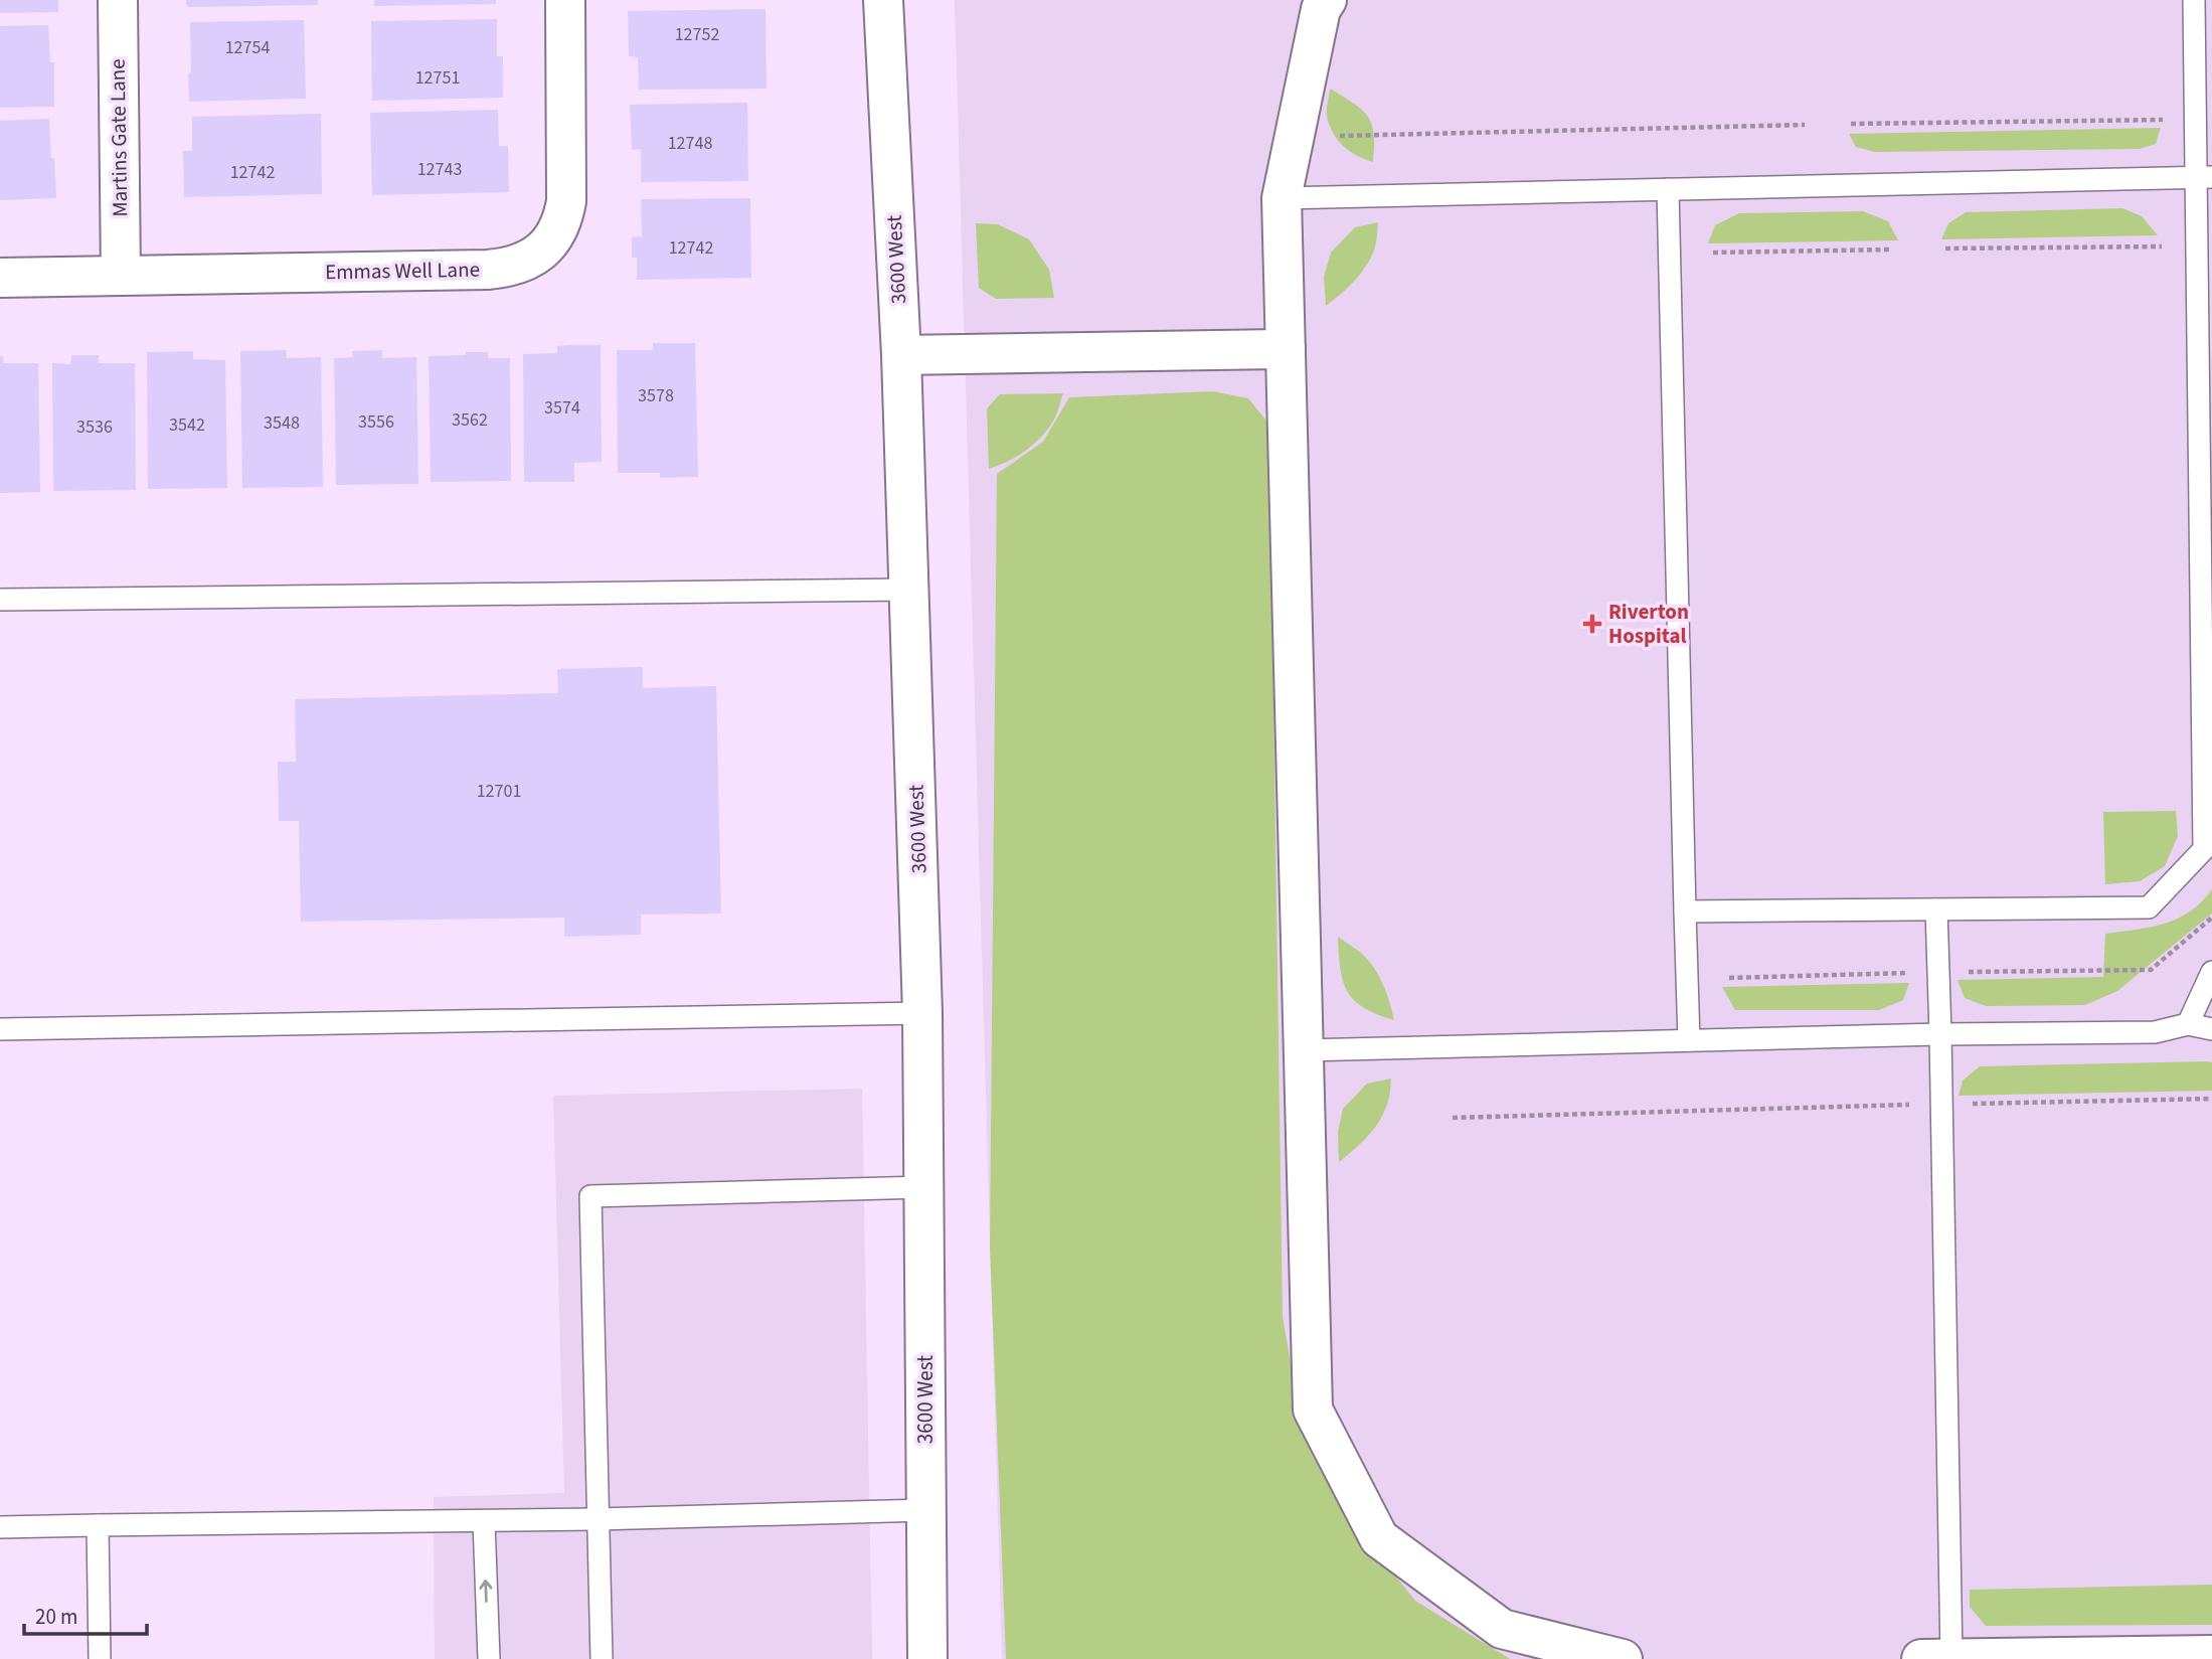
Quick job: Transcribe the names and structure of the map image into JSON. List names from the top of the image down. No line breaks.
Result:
{"streets":{"street":["Martins Gate Lane","3600 West","Emmas Well Lane"]},"crossings":[["Martins Gate Lane","Emmas Well Lane"]],"places":{"health":["Riverton Hospital"]},"house_numbers":["12752","12754","12751","12748","12743","12742","12742","3578","3574","3562","3556","3548","3542","3536","12701"],"scale_bar":"20 m"}
